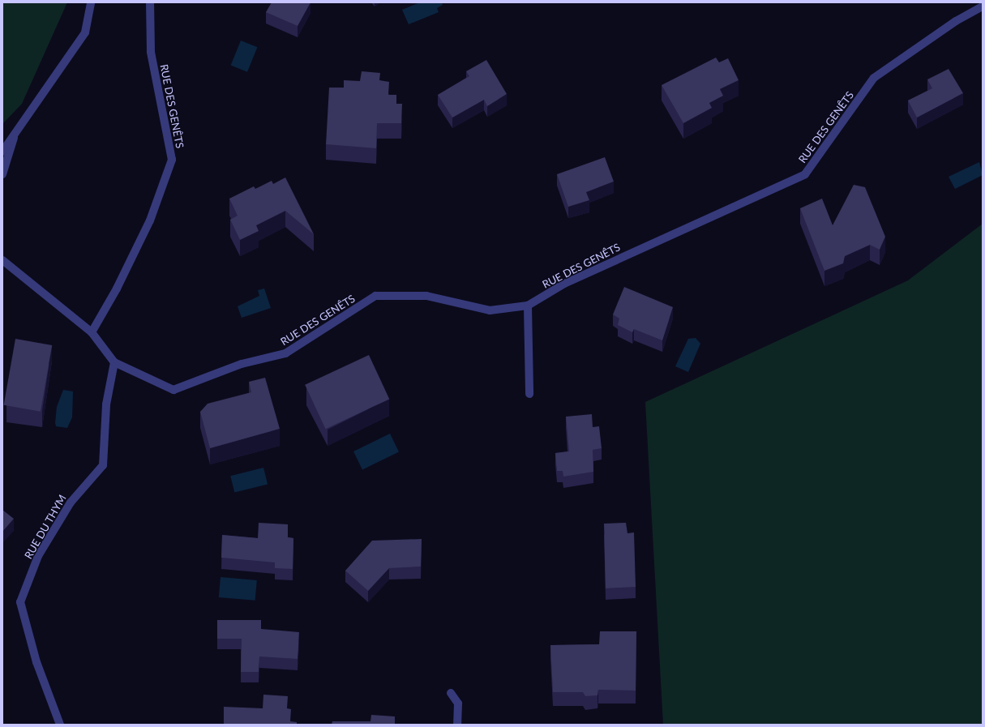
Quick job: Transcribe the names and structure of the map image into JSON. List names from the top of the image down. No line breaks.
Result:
{"streets":{"street":["RUE DES GENÊTS","RUE DU THYM"]},"crossings":[["RUE DES GENÊTS","RUE DU THYM"]]}
